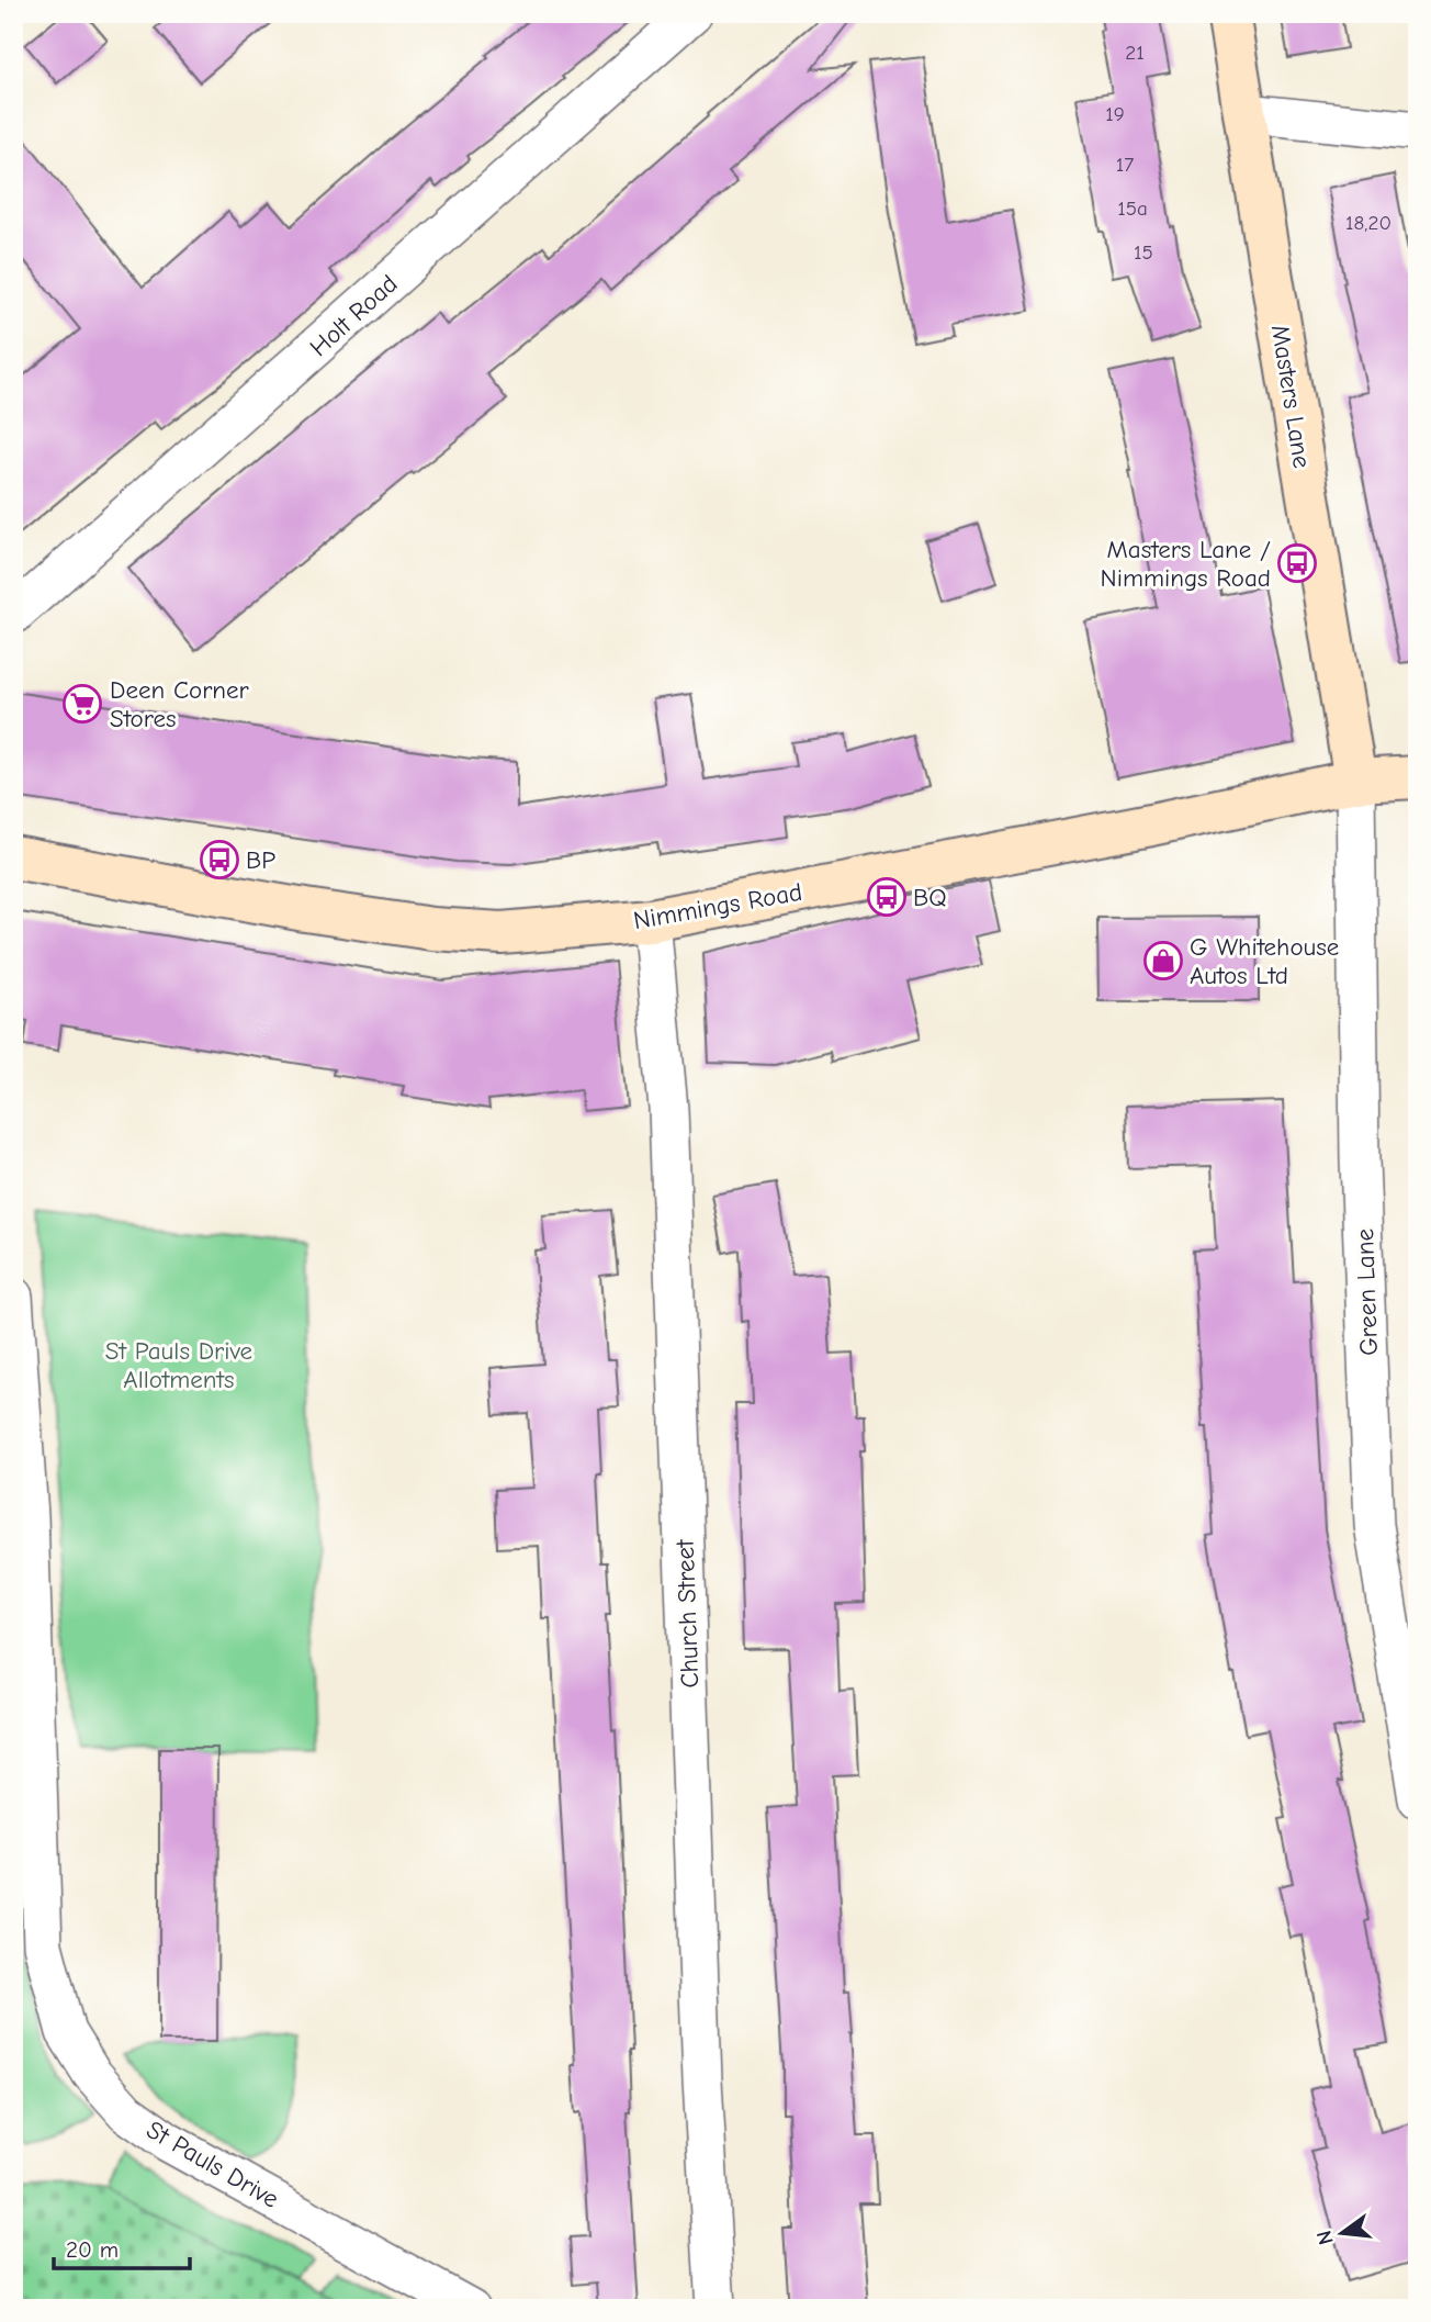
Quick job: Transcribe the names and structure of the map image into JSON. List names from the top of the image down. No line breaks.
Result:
{"streets":{"main road":["Masters Lane","Nimmings Road"],"street":["Holt Road","Green Lane","Church Street","St Pauls Drive"]},"crossings":[["Masters Lane","Nimmings Road"],["Masters Lane","Green Lane"],["Nimmings Road","Green Lane"],["Nimmings Road","Church Street"]],"parks":["St Pauls Drive Allotments"],"places":{"bus stop":["Masters Lane / Nimmings Road","BP","BQ"],"supermarket":["Deen Corner Stores"],"shop":["G Whitehouse Autos Ltd"]},"house_numbers":["21","19","17","15a","18,20","15"],"scale_bar":"20 m","north":"left"}
